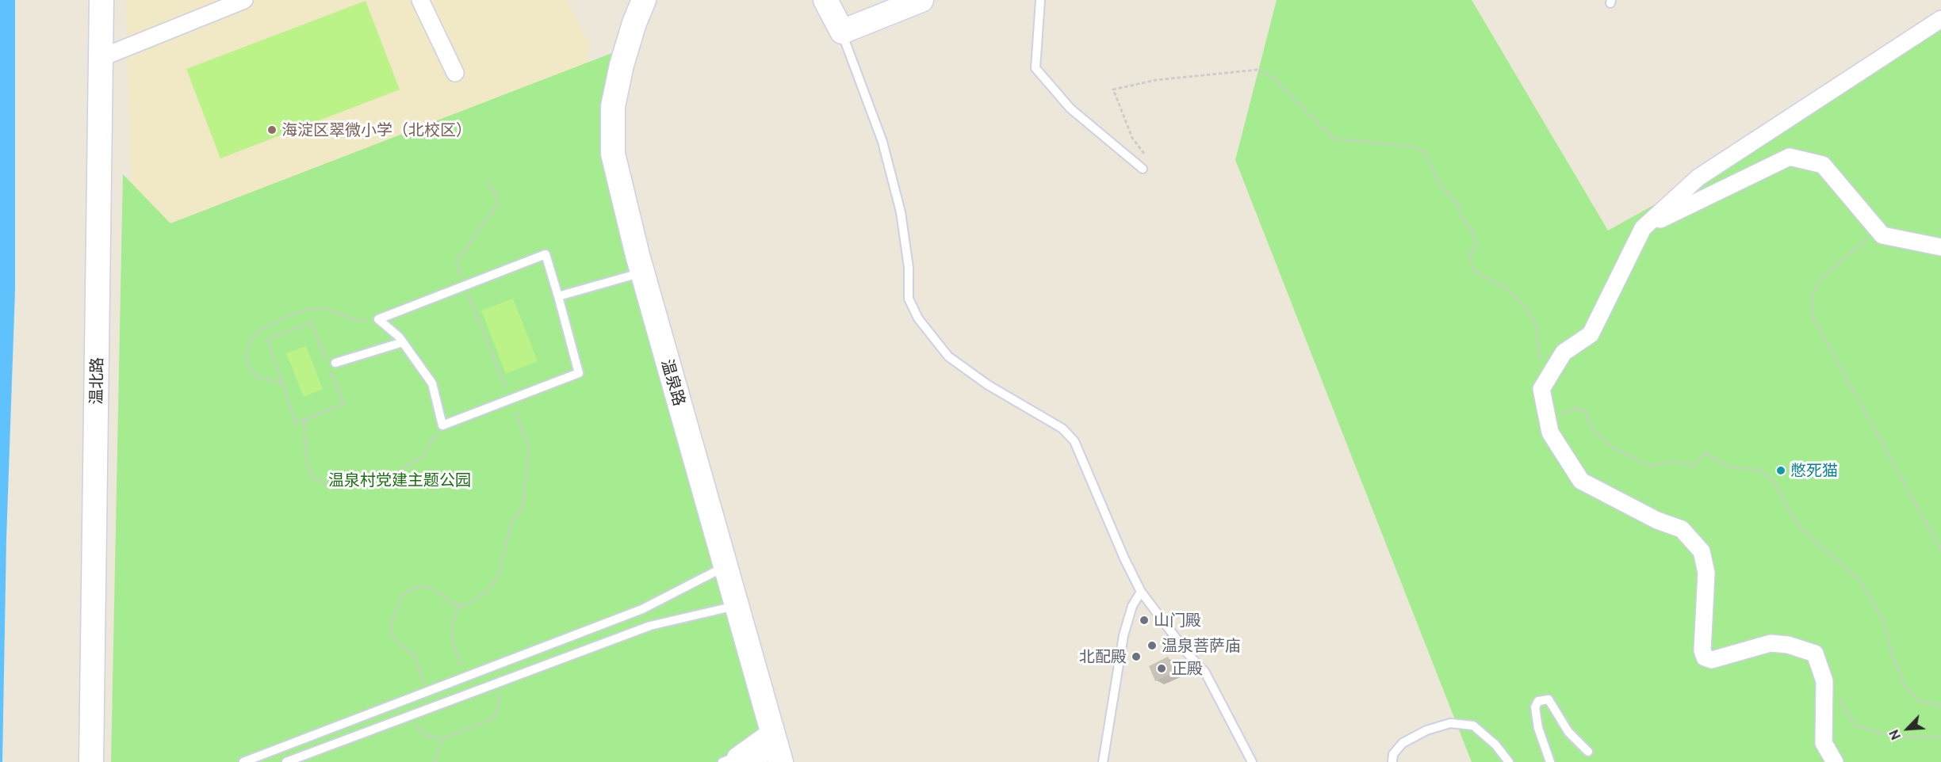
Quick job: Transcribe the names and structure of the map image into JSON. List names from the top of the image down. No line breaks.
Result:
{"streets":{"main road":["温北路","温泉路"]},"parks":["温泉村党建主题公园"],"places":["海淀区翠微小学（北校区）","憋死猫","山门殿","温泉菩萨庙","北配殿","正殿"],"north":"bottom left"}
